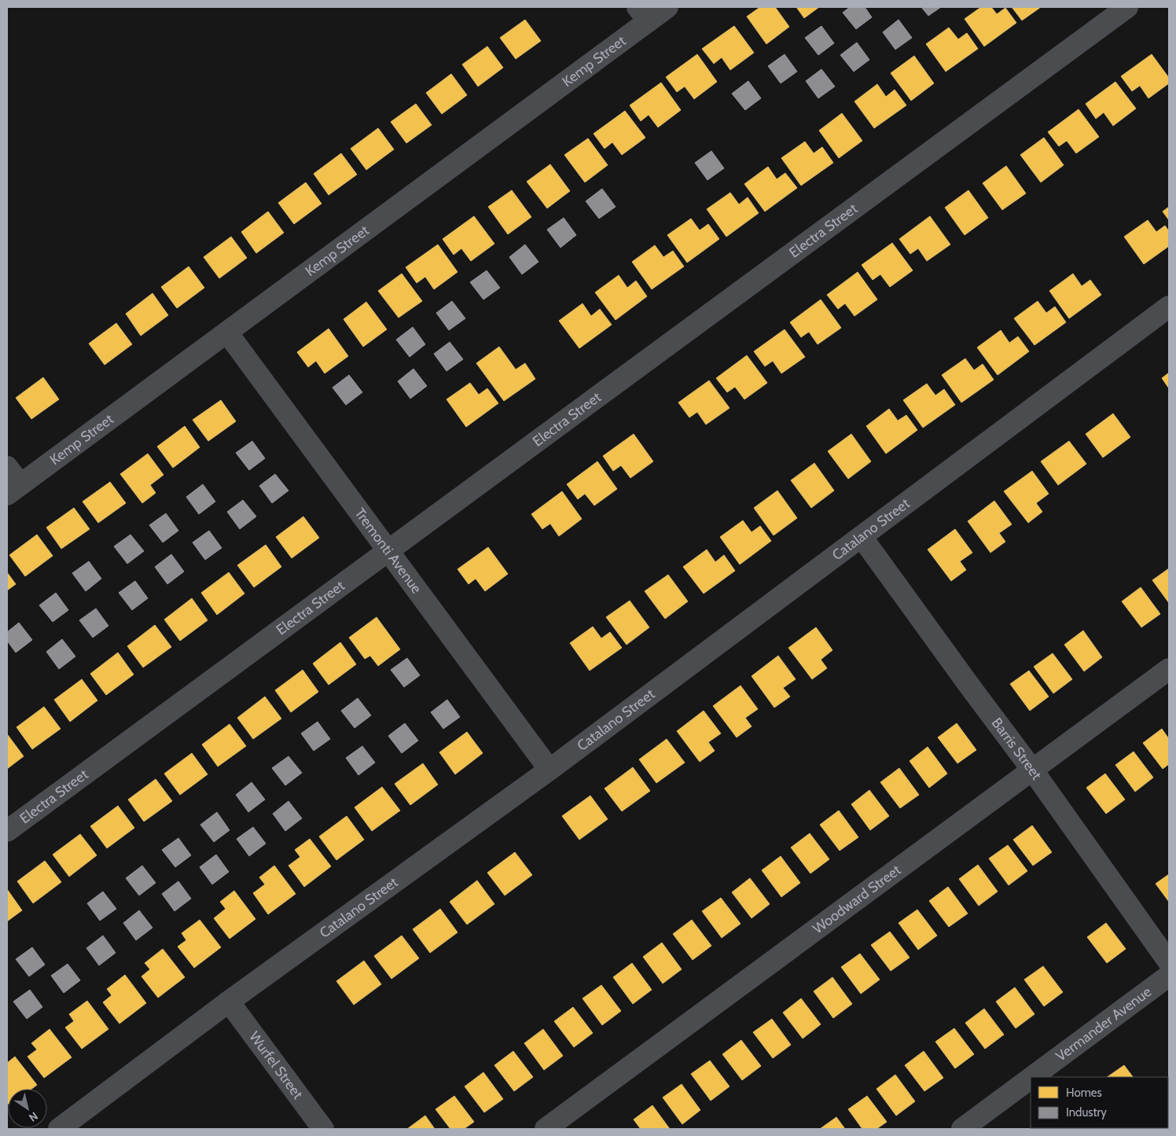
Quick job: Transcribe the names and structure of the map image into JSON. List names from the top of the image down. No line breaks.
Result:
{"streets":{"street":["Kemp Street","Electra Street","Catalano Street","Tremonti Avenue","Barris Street","Woodward Street","Vermander Avenue","Wurfel Street"]},"crossings":[["Kemp Street","Tremonti Avenue"],["Electra Street","Tremonti Avenue"],["Catalano Street","Tremonti Avenue"],["Catalano Street","Barris Street"],["Catalano Street","Wurfel Street"],["Barris Street","Woodward Street"]],"legend":["Homes","Industry"],"north":"bottom right"}
